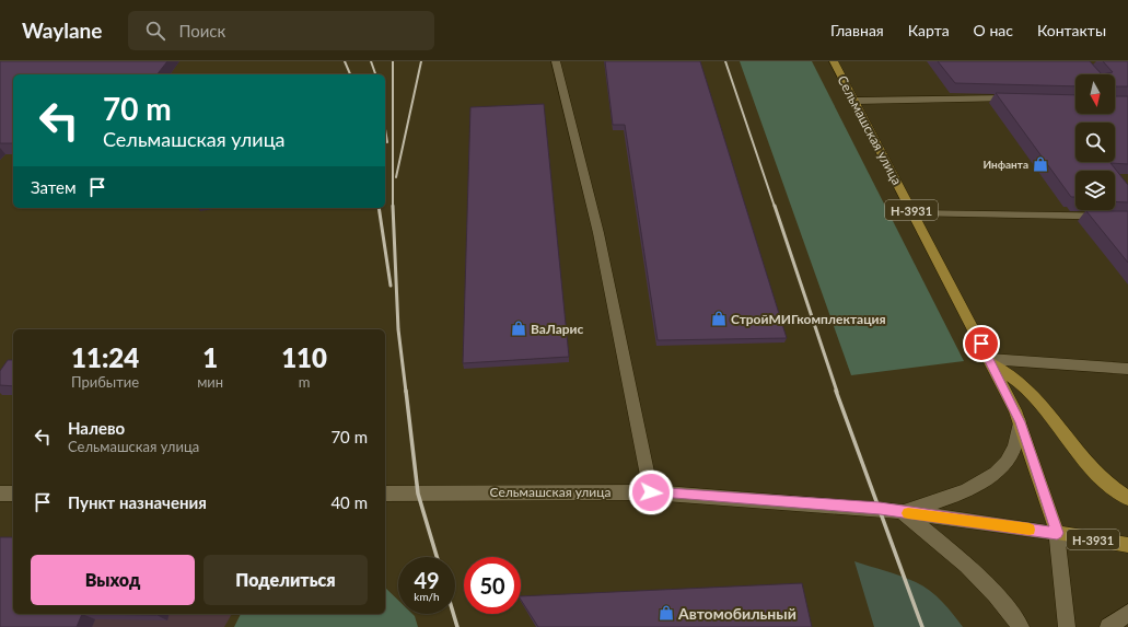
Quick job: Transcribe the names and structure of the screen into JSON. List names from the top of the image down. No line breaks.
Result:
{"streets":{"highway":["Сельмашская улица","Н-3931"]},"places":{"shop":["Инфанта","СтройМИГкомплектация","ВаЛарис","Автомобильный"]},"north":"bottom","page":{"header":"Waylane","search":"Поиск","nav":["Главная","Карта","О нас","Контакты"],"turn":["70 m","Сельмашская улица"],"then":"Затем","eta":["11:24","Прибытие","1","мин","110","m"],"list":[{"name":"Налево","note":"Сельмашская улица","value":"70 m"},{"name":"Пункт назначения","value":"40 m"}],"buttons":["Выход","Поделиться"],"speed":"49 km/h","limit":"50"}}
